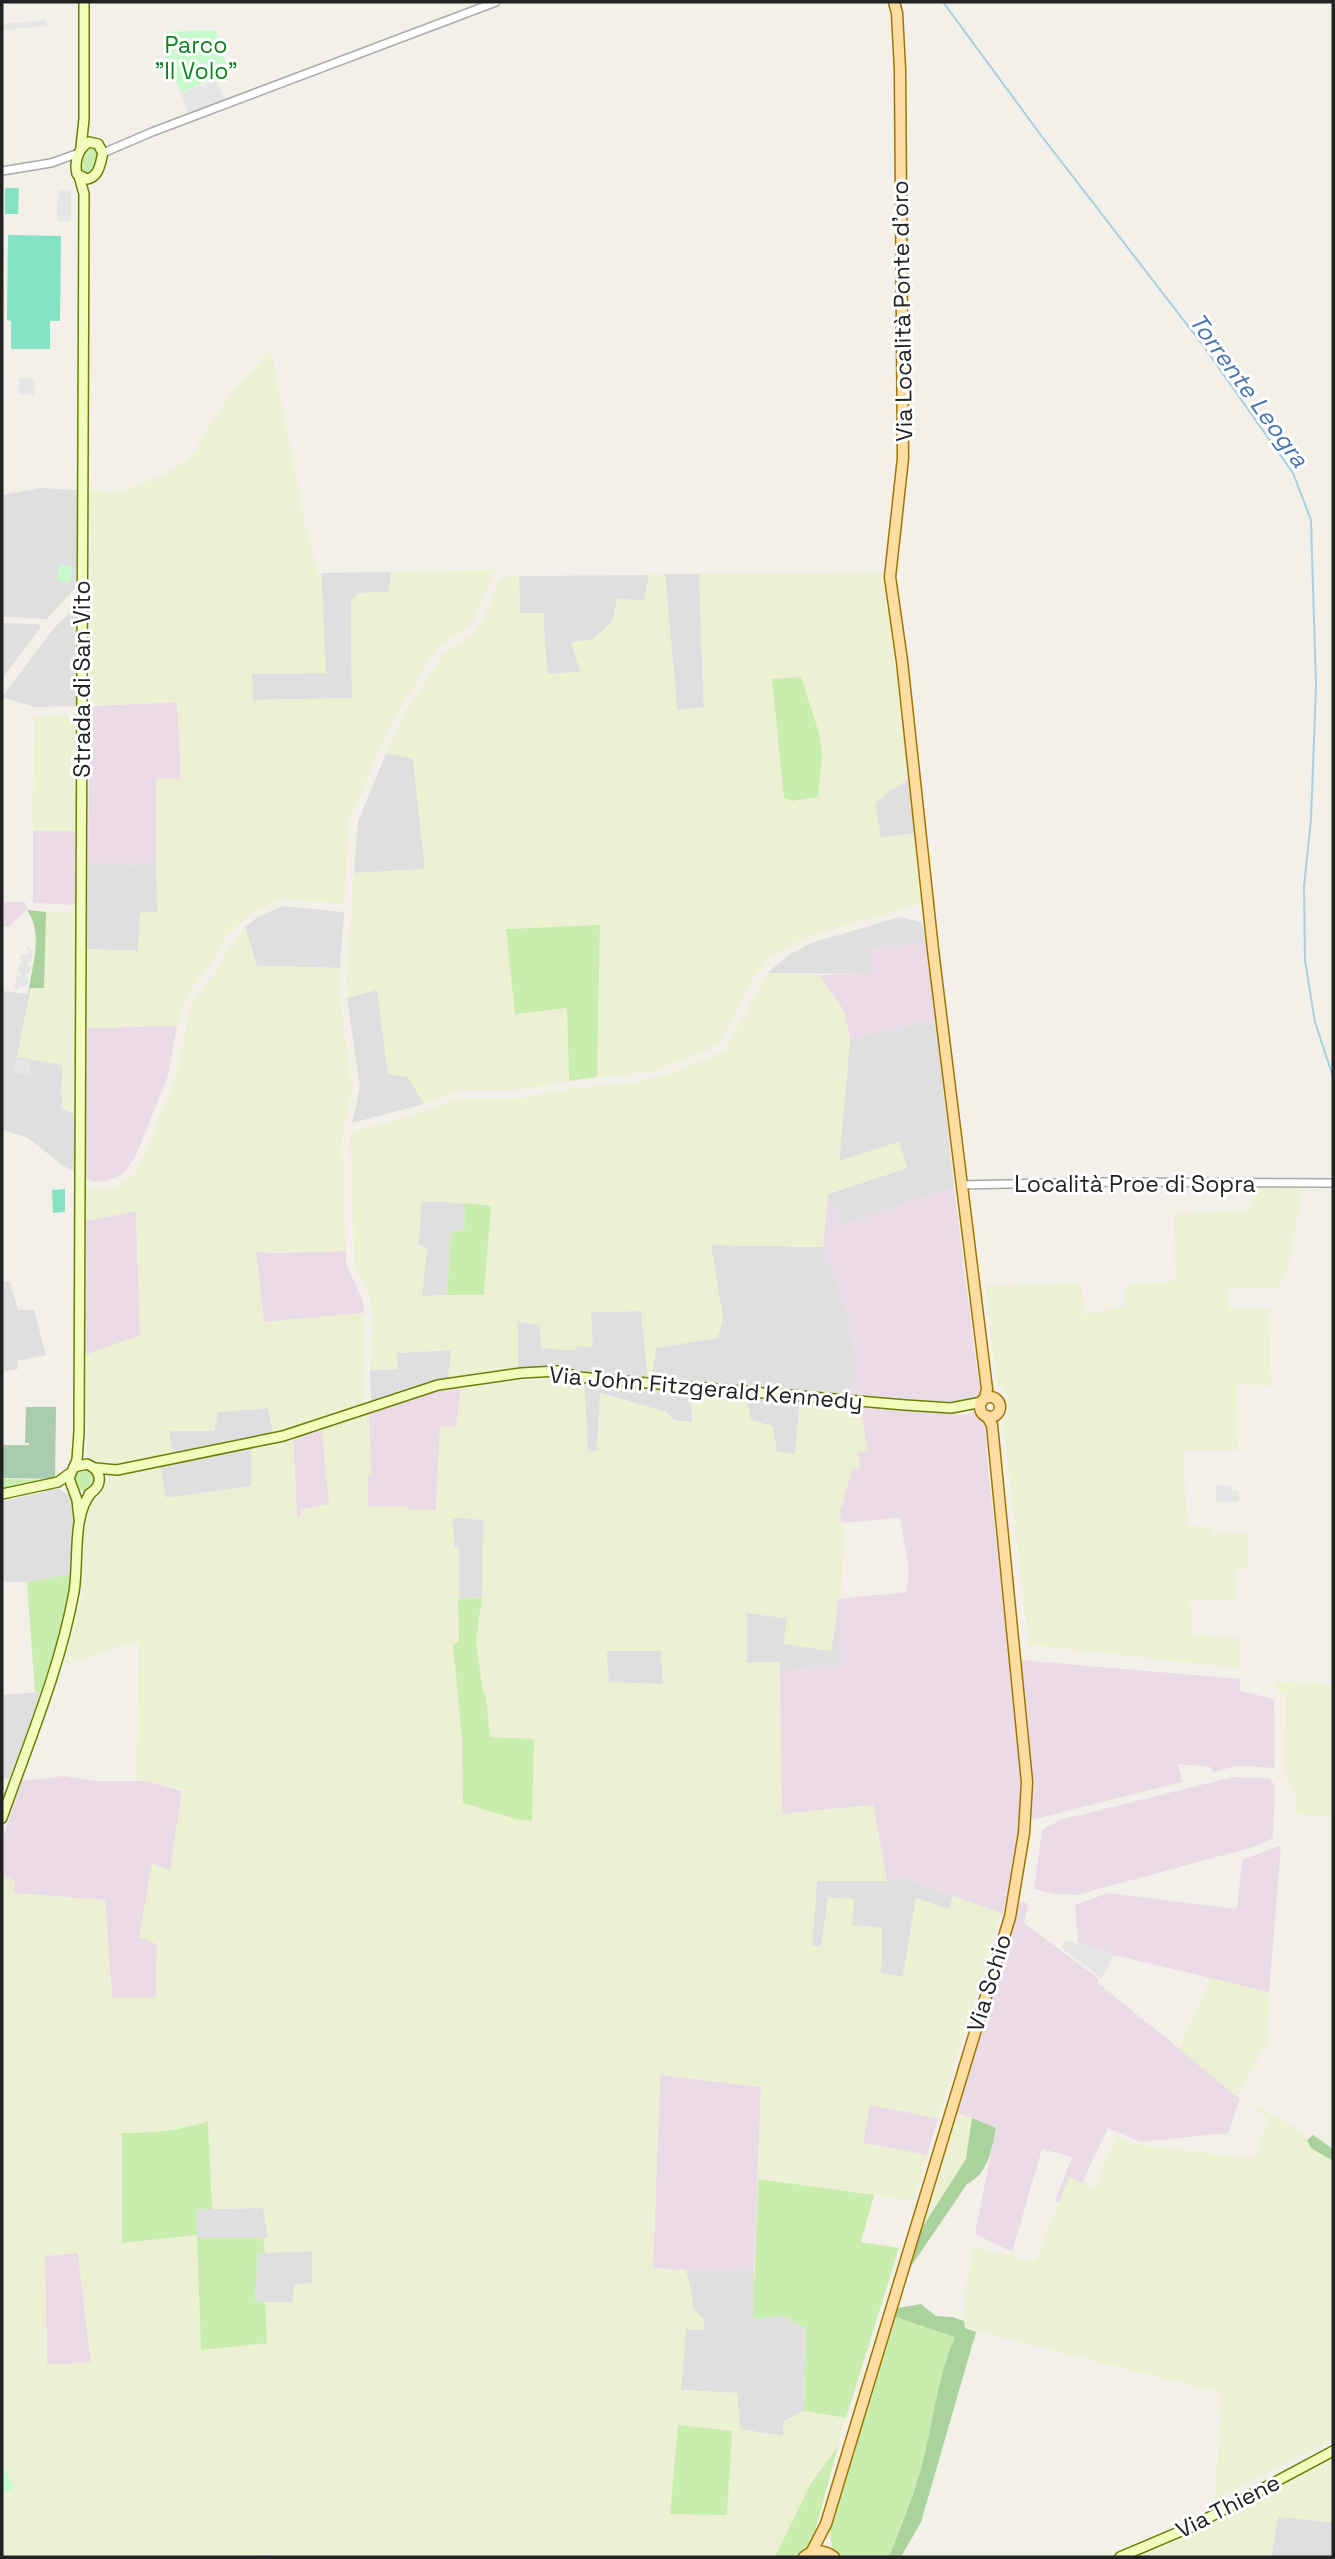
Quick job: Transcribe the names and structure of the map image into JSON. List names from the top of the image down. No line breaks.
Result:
{"streets":{"main road":["Via Località Ponte d'oro","Strada di San Vito","Via John Fitzgerald Kennedy","Via Schio","Via Thiene"],"street":["Località Proe di Sopra"]},"crossings":[["Via Località Ponte d'oro","Località Proe di Sopra"],["Via Località Ponte d'oro","Via Schio"],["Località Proe di Sopra","Via Schio"],["Via John Fitzgerald Kennedy","Via Schio"]],"water":["Torrente Leogra"],"parks":["Parco \"Il Volo\""]}
